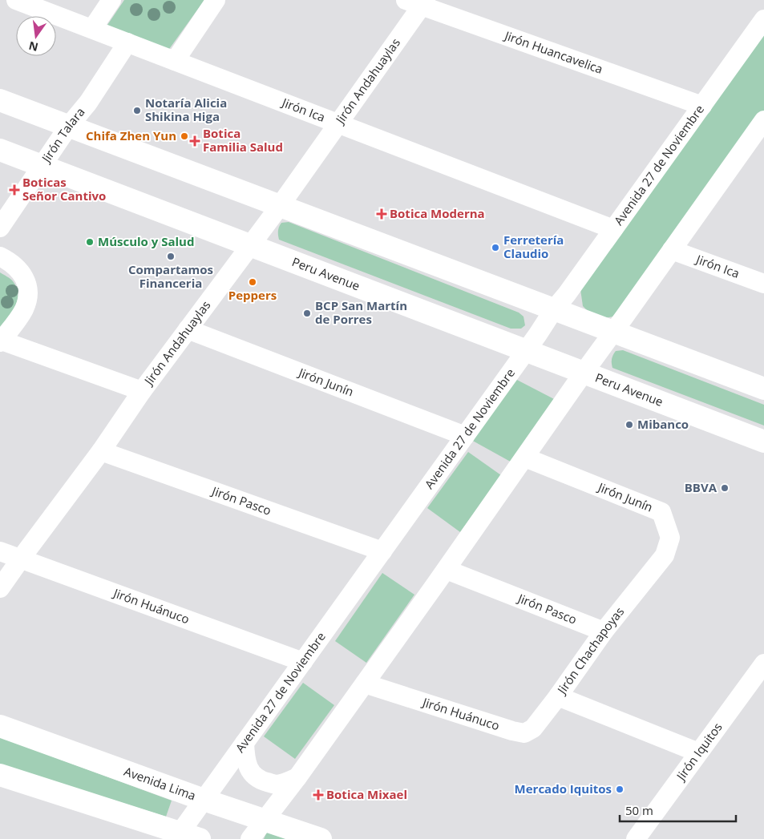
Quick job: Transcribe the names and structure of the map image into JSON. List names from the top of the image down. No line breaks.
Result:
{"streets":{"main road":["Peru Avenue","Avenida Lima"],"street":["Jirón Huancavelica","Jirón Andahuaylas","Jirón Ica","Jirón Talara","Avenida 27 de Noviembre","Jirón Junín","Jirón Pasco","Jirón Huánuco","Jirón Chachapoyas","Jirón Iquitos"]},"crossings":[["Jirón Huancavelica","Jirón Andahuaylas"],["Jirón Huancavelica","Avenida 27 de Noviembre"],["Jirón Andahuaylas","Jirón Ica"],["Jirón Andahuaylas","Peru Avenue"],["Jirón Andahuaylas","Jirón Junín"],["Jirón Andahuaylas","Jirón Pasco"],["Jirón Andahuaylas","Jirón Huánuco"],["Jirón Ica","Jirón Talara"],["Jirón Ica","Avenida 27 de Noviembre"],["Jirón Talara","Peru Avenue"],["Avenida 27 de Noviembre","Peru Avenue"],["Avenida 27 de Noviembre","Jirón Junín"],["Avenida 27 de Noviembre","Jirón Pasco"],["Avenida 27 de Noviembre","Jirón Huánuco"],["Avenida 27 de Noviembre","Avenida Lima"],["Jirón Junín","Jirón Chachapoyas"],["Jirón Pasco","Jirón Chachapoyas"],["Jirón Huánuco","Jirón Chachapoyas"]],"places":{"other":["Notaría Alicia Shikina Higa","Chifa Zhen Yun","Músculo y Salud","Ferretería Claudio","Compartamos Financeria","Peppers","BCP San Martín de Porres","Mibanco","BBVA","Mercado Iquitos"],"health":["Botica Familia Salud","Boticas Señor Cantivo","Botica Moderna","Botica Mixael"]},"scale_bar":"50 m","north":"bottom"}
